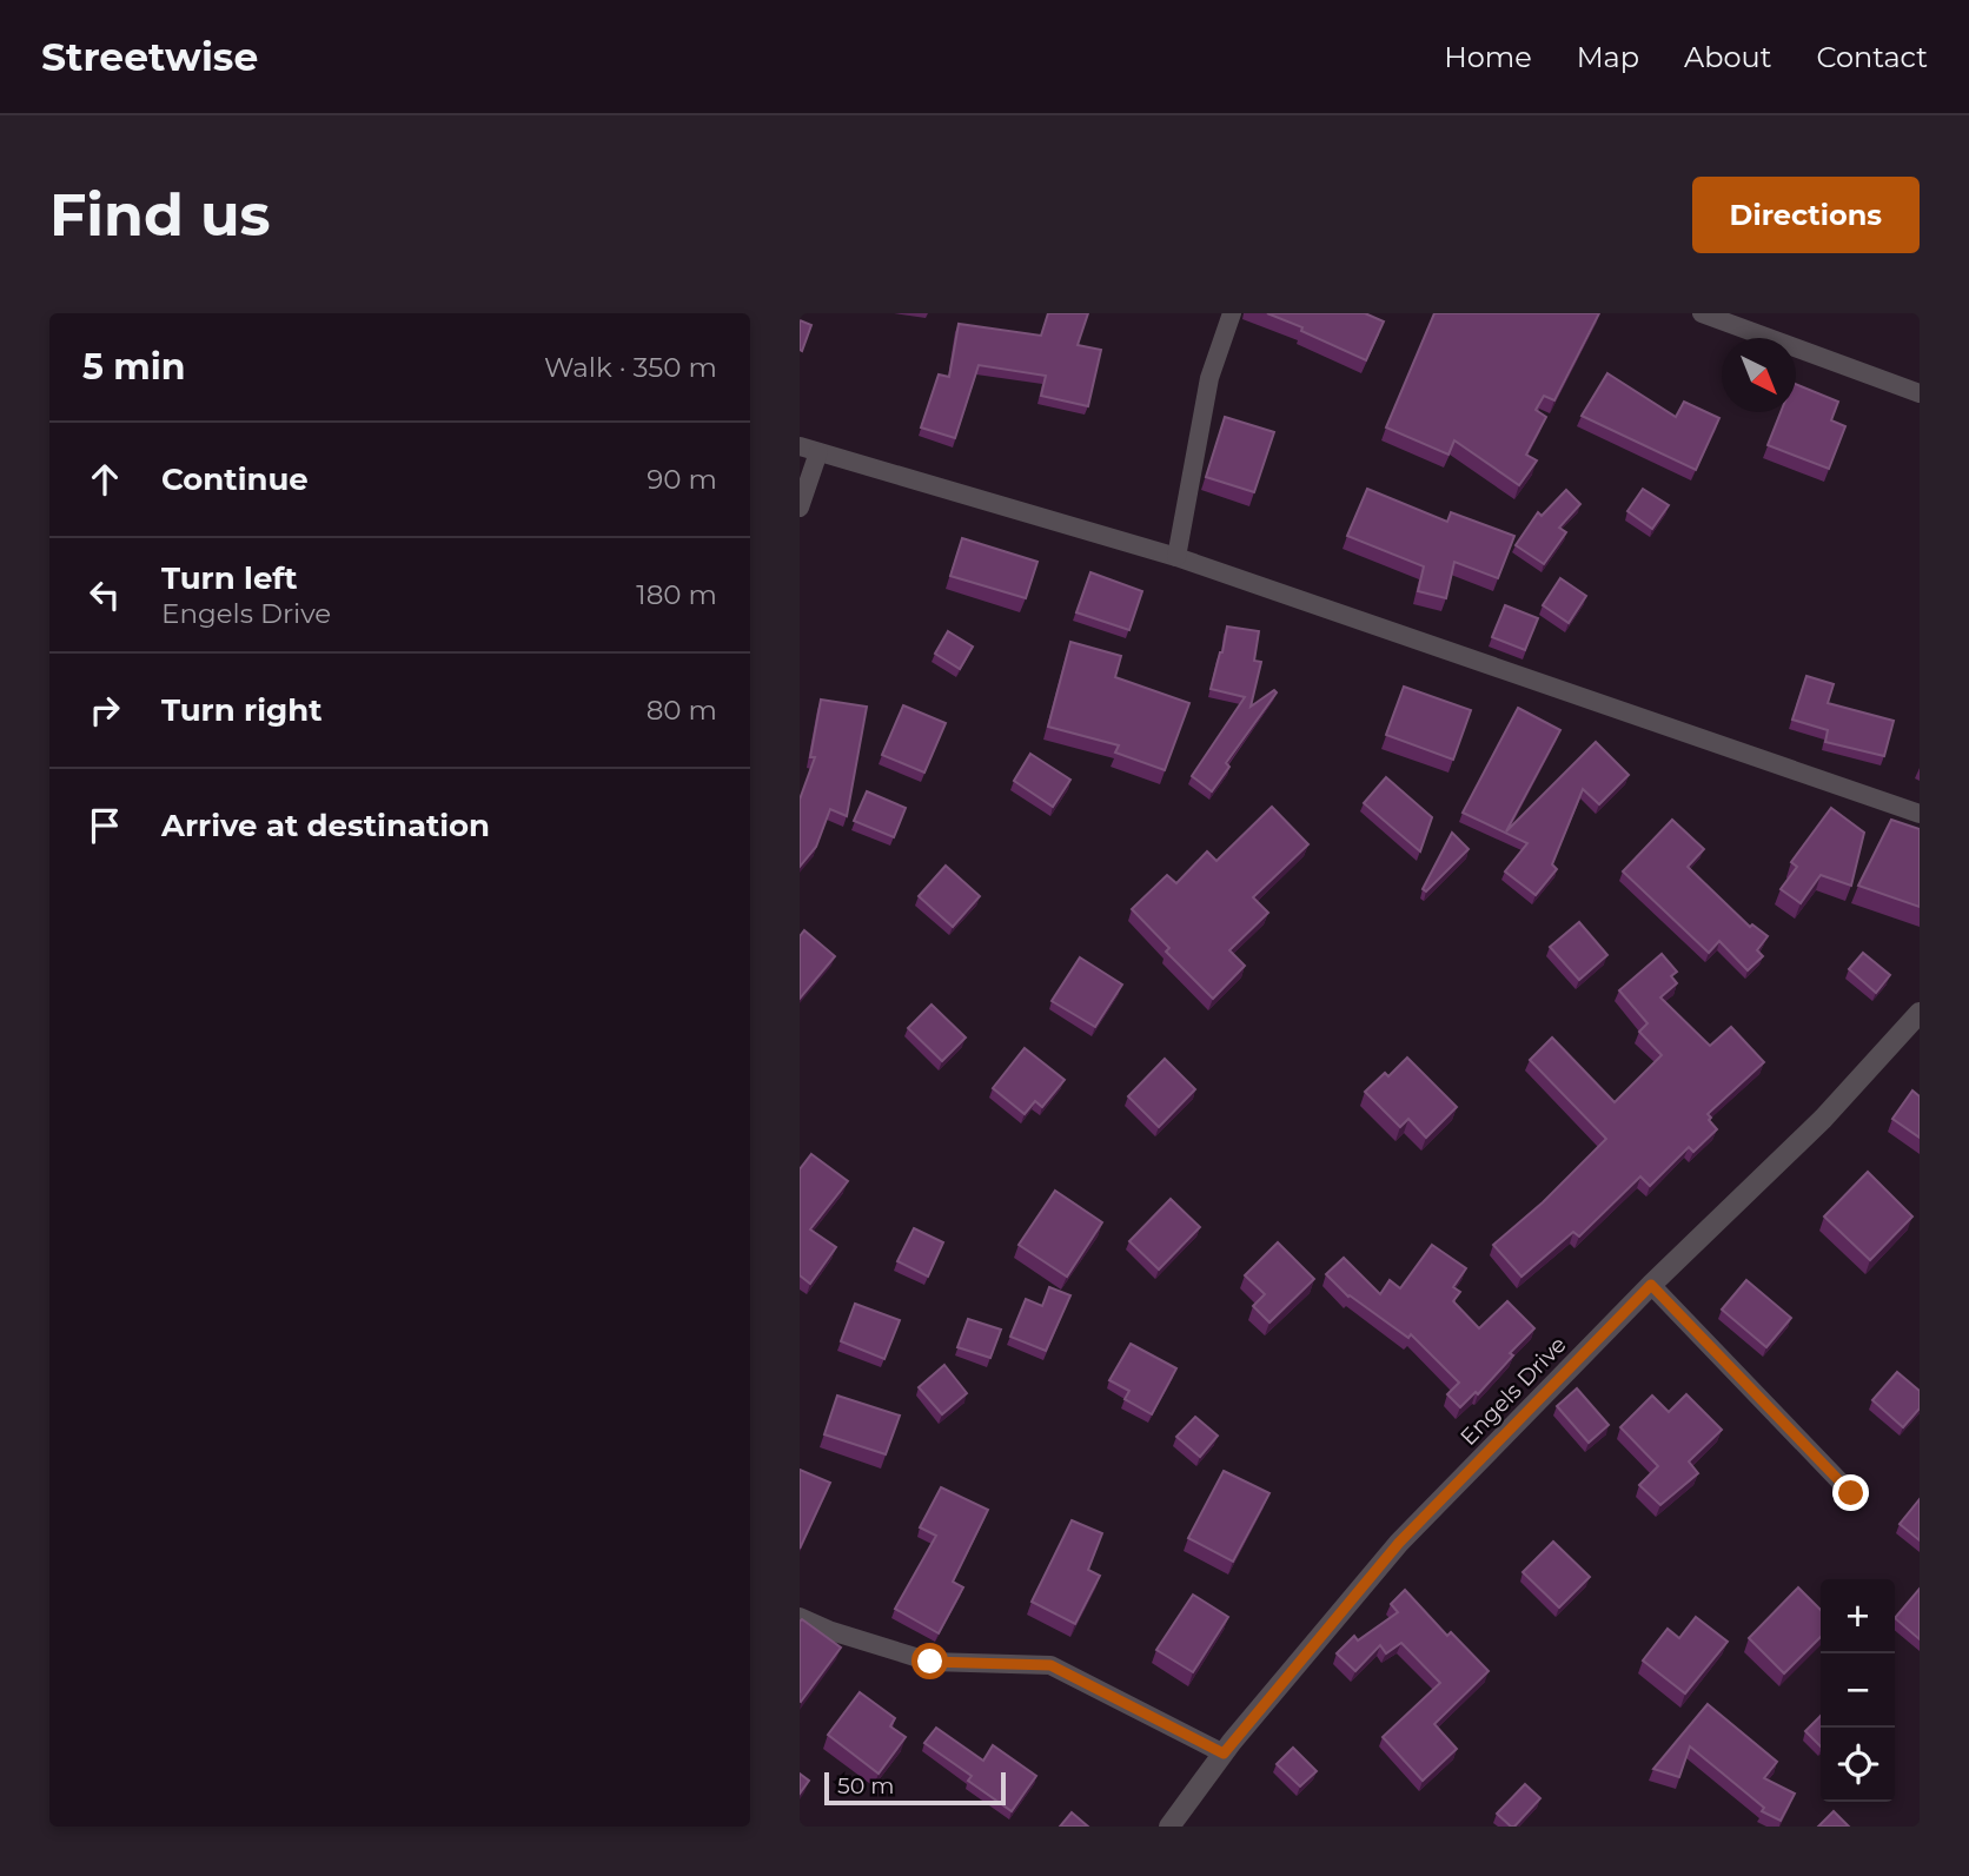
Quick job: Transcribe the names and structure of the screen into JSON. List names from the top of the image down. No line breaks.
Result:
{"streets":{"street":["Engels Drive"]},"scale_bar":"50 m","north":"bottom right","page":{"header":"Streetwise","nav":["Home","Map","About","Contact"],"buttons":"Directions","title":"Find us","heading":["5 min","Walk · 350 m"],"list":[["Continue","90 m"],["Turn left","Engels Drive","180 m"],["Turn right","80 m"],"Arrive at destination"],"map_buttons":["+","−"],"scale":"50 m"}}
